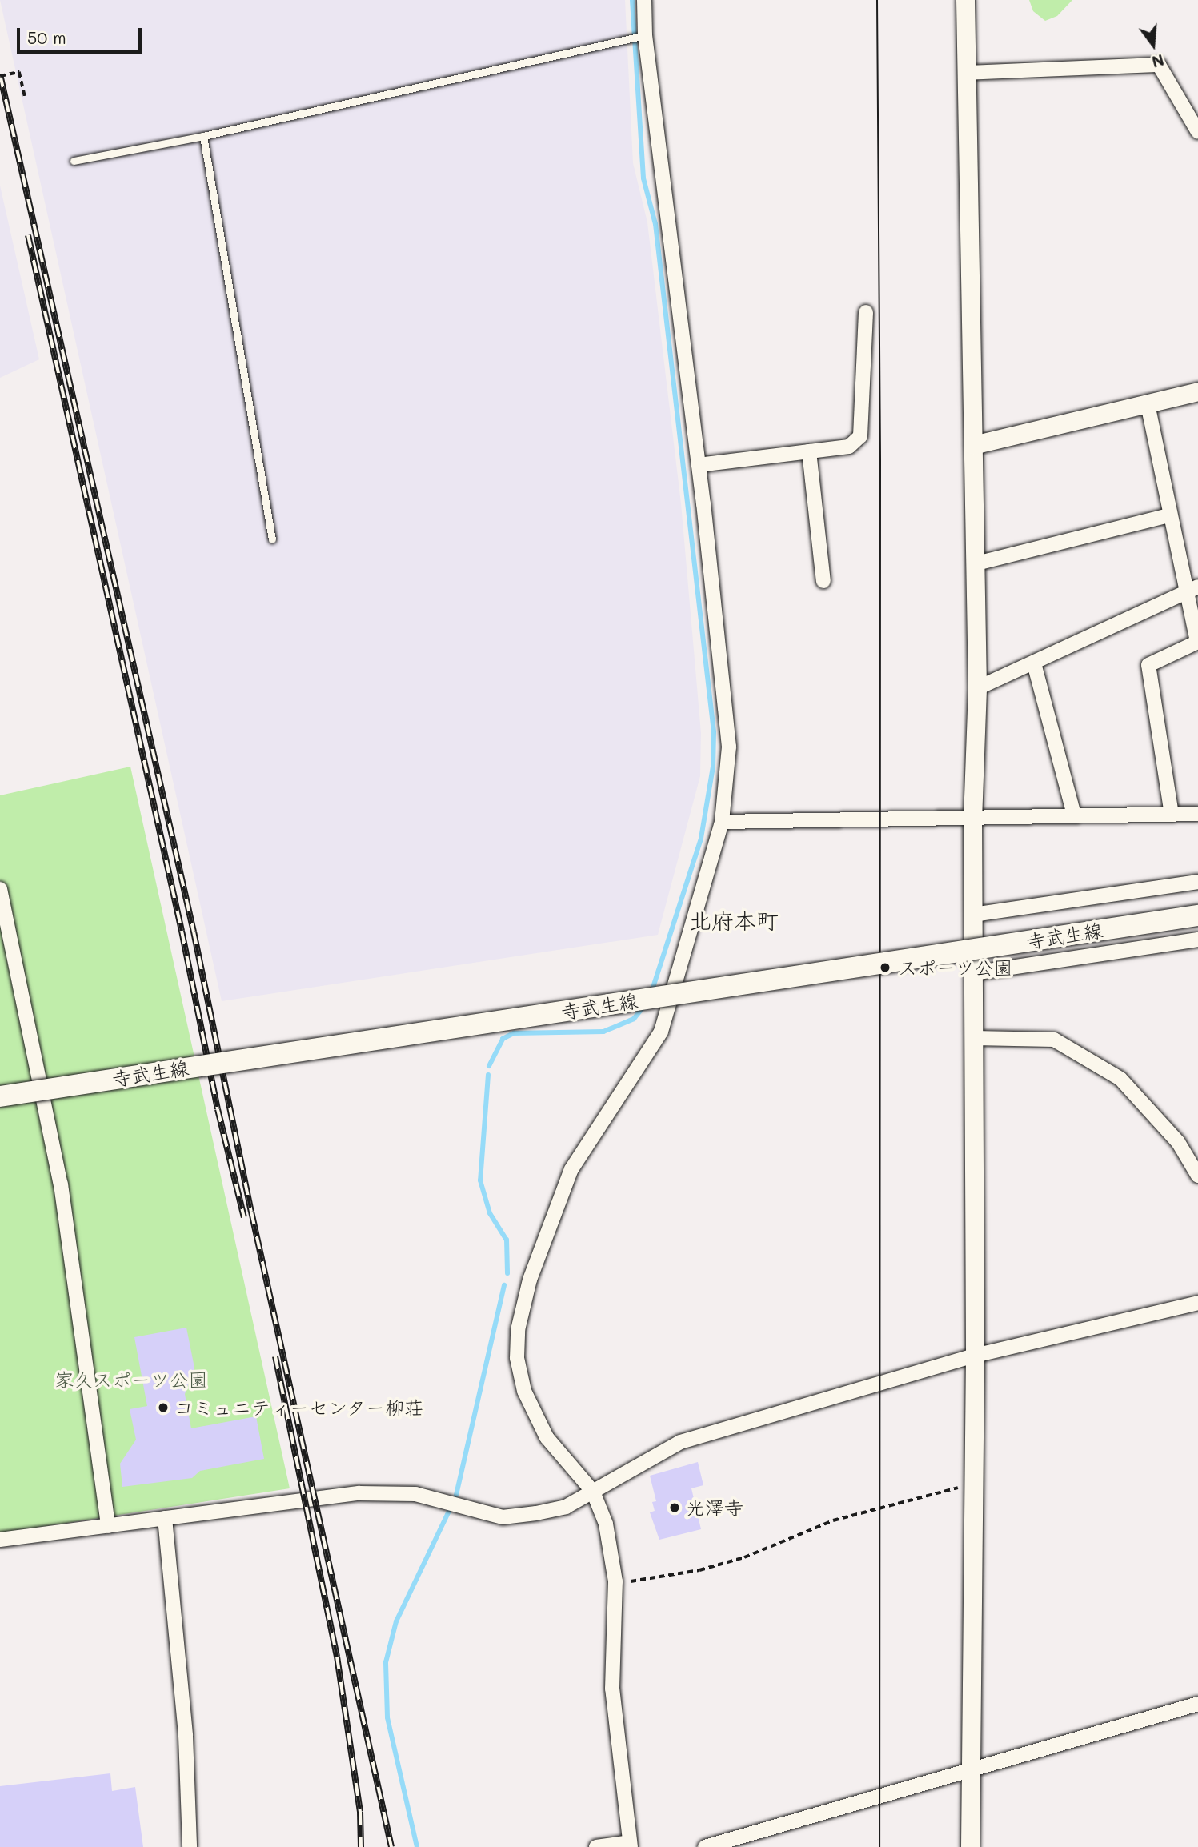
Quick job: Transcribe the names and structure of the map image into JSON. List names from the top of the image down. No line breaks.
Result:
{"streets":{"main road":["寺武生線"]},"districts":["北府本町"],"parks":["家久スポーツ公園"],"places":["スポーツ公園","コミュニティーセンター柳荘","光澤寺"],"scale_bar":"50 m","north":"bottom"}
